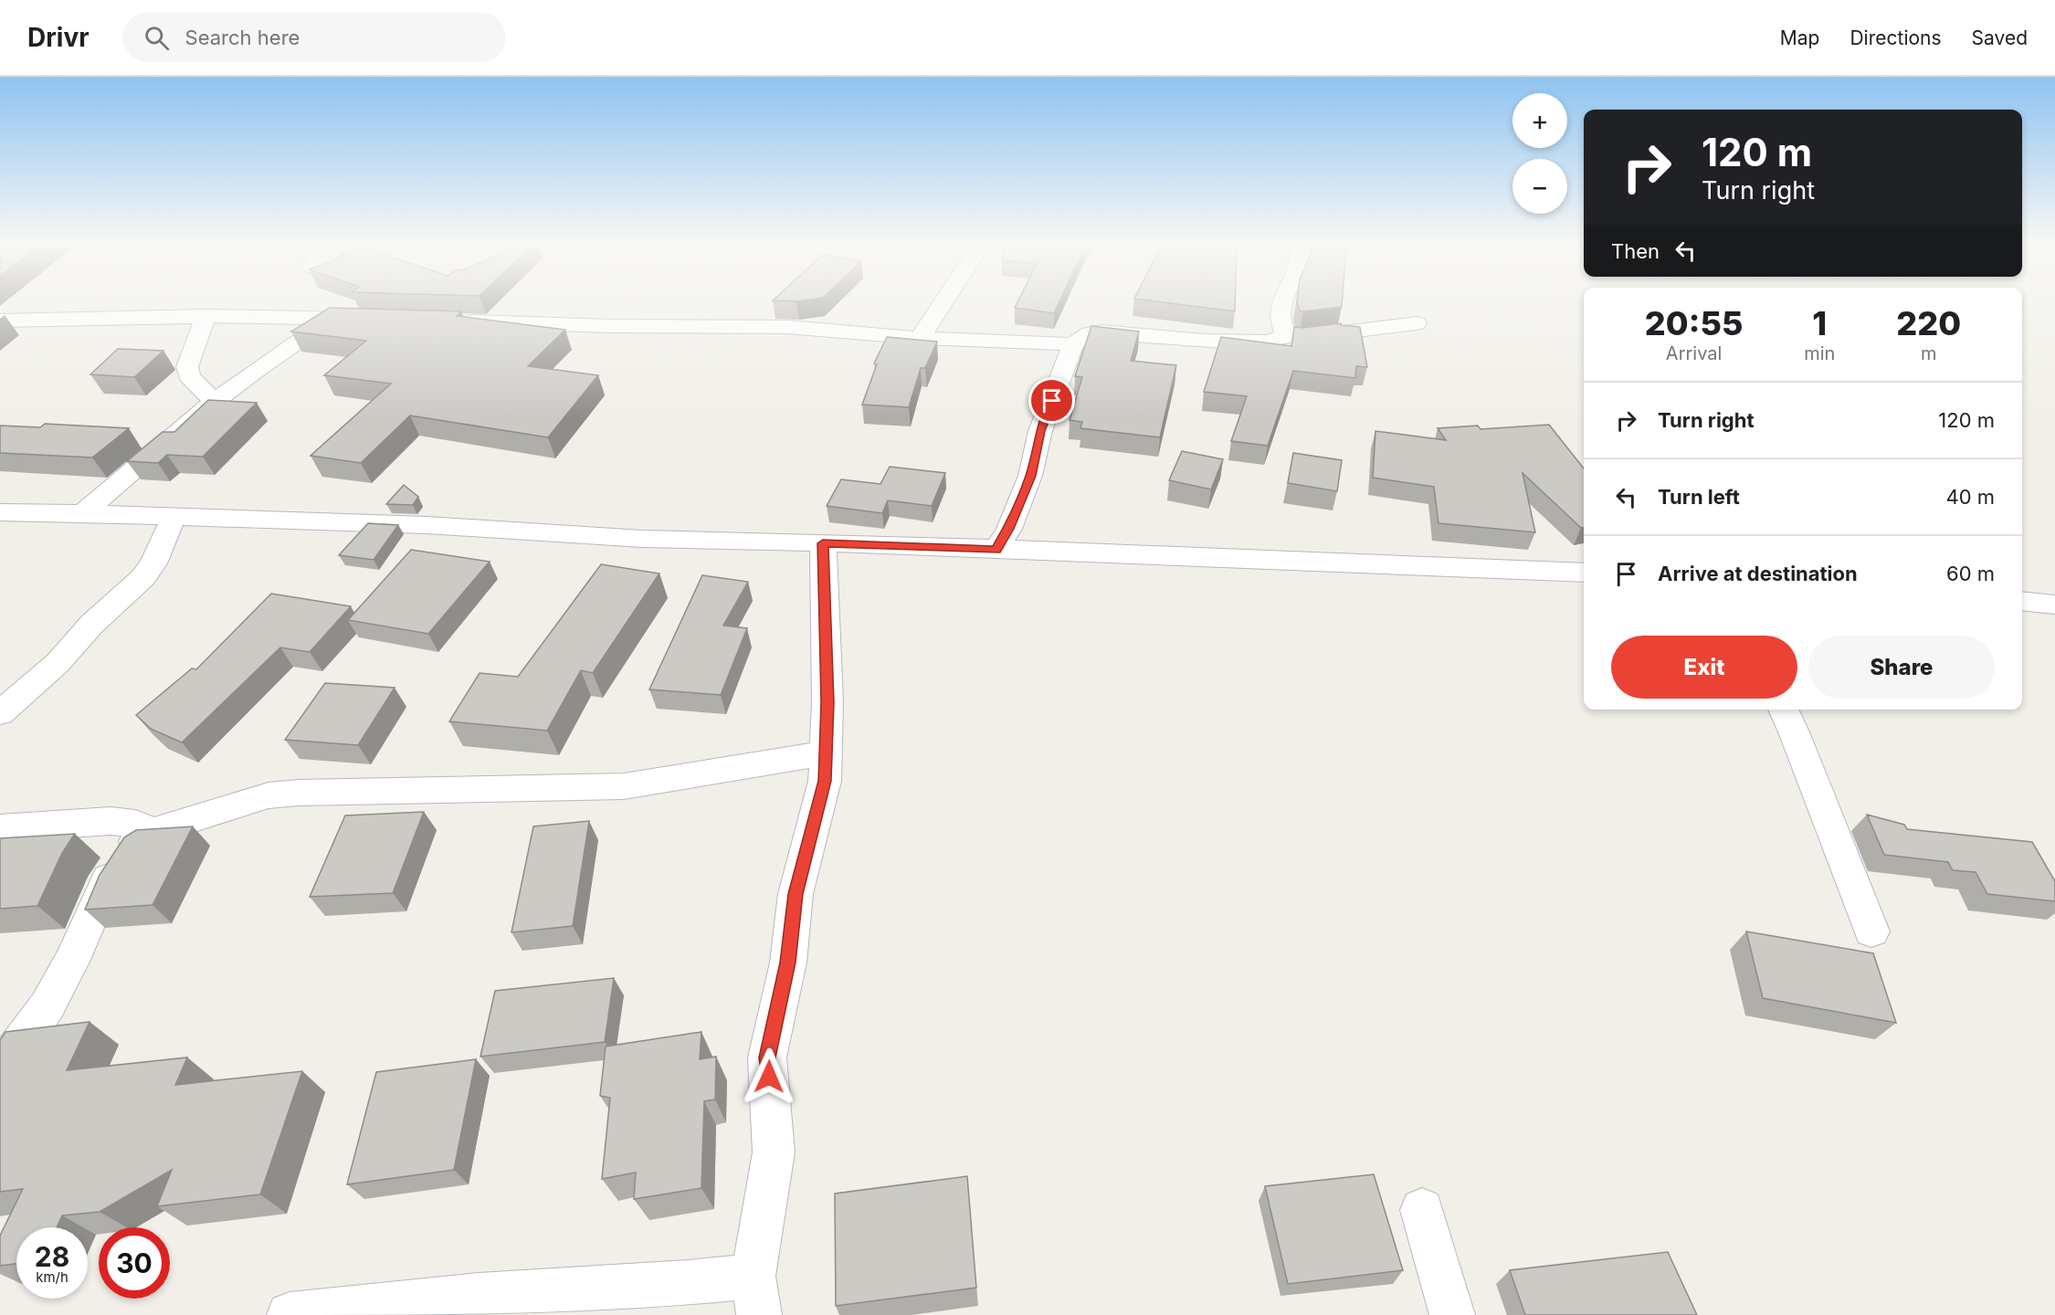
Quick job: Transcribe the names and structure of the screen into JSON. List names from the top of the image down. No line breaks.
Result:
{"page":{"header":"Drivr","search":"Search here","nav":["Map","Directions","Saved"],"map_buttons":["+","−"],"turn":["120 m","Turn right"],"then":"Then","eta":["20:55","Arrival","1","min","220","m"],"list":[{"name":"Turn right","value":"120 m"},{"name":"Turn left","value":"40 m"},{"name":"Arrive at destination","value":"60 m"}],"buttons":["Exit","Share"],"speed":"28 km/h","limit":"30"}}
